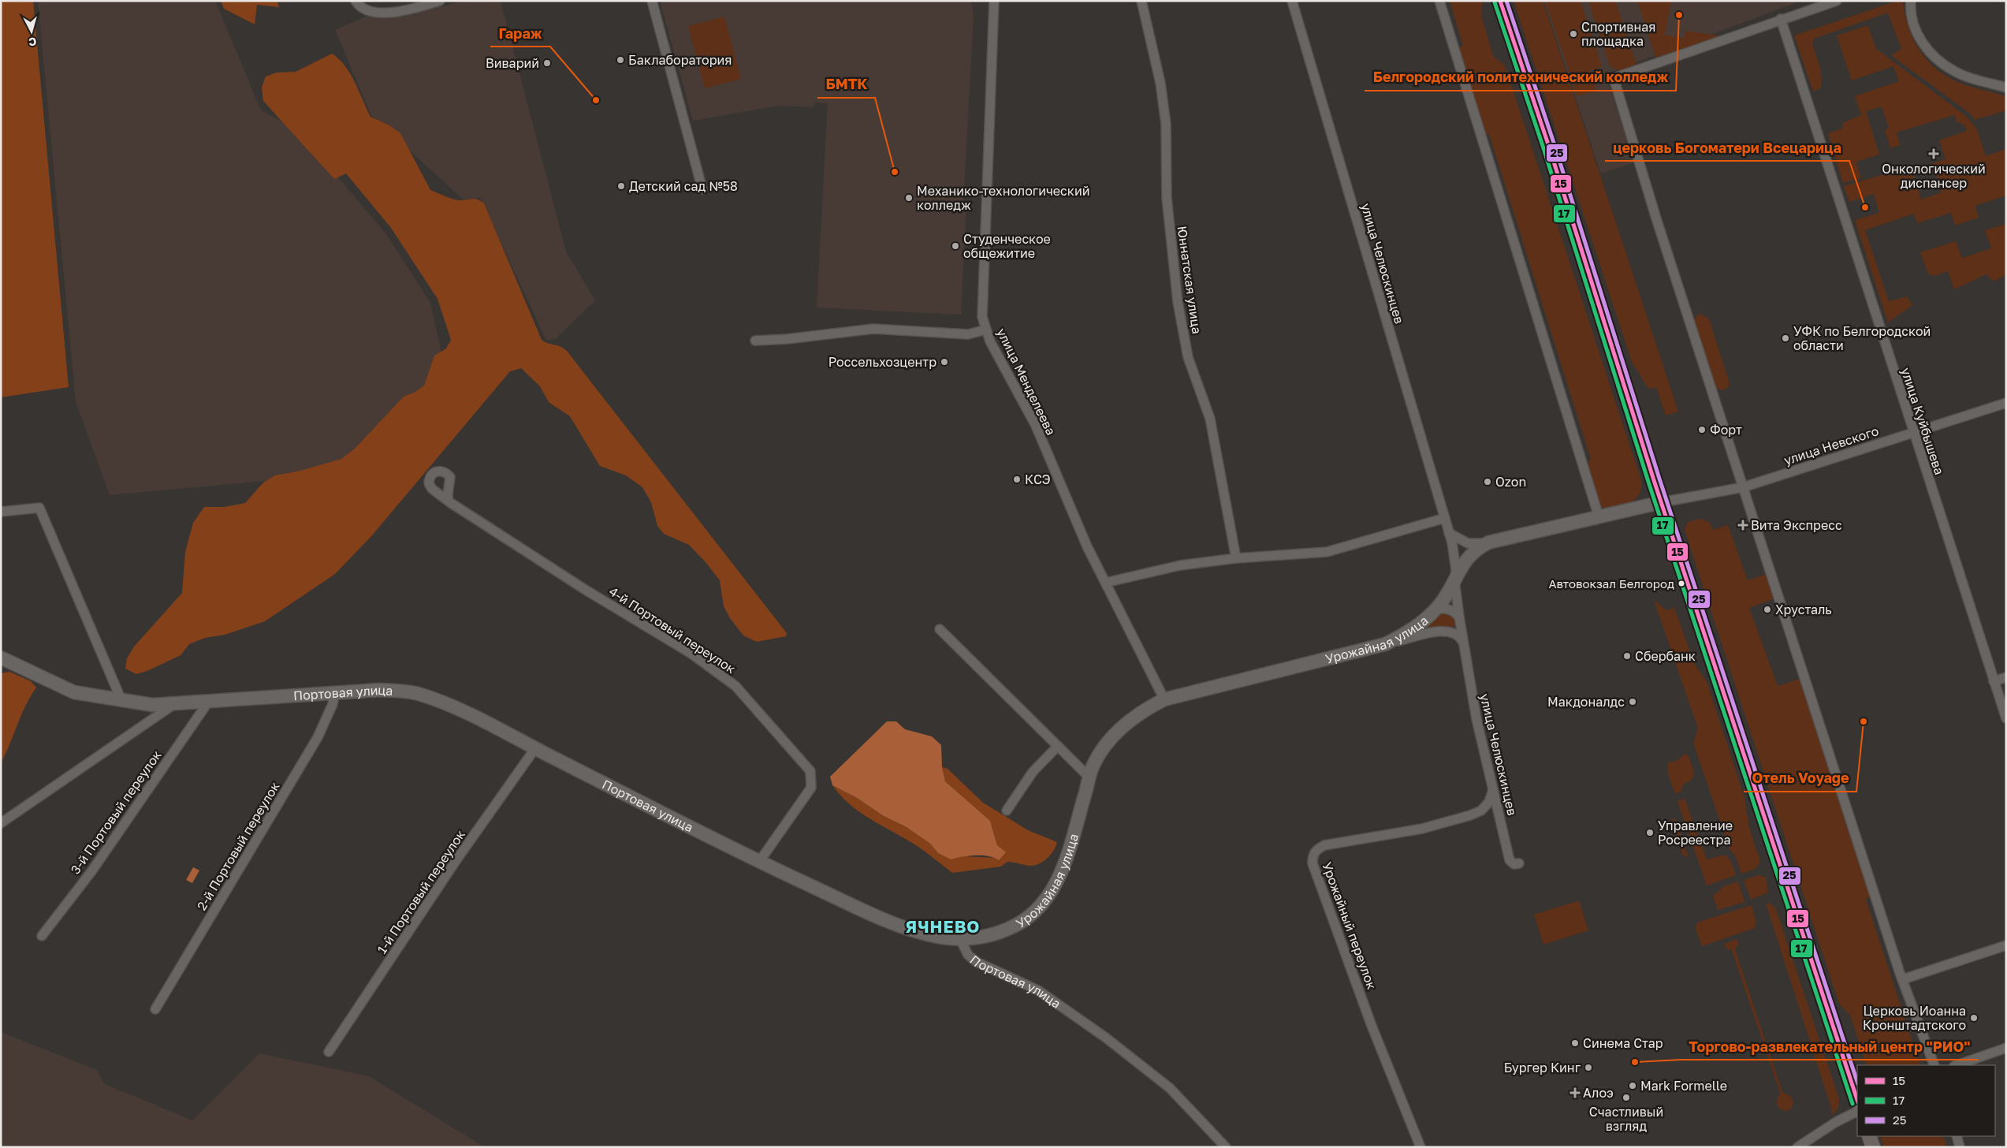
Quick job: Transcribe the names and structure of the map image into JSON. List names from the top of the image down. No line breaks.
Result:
{"streets":{"street":["улица Челюскинцев","Юннатская улица","улица Менделеева","улица Куйбышева","улица Невского","4-й Портовый переулок","Урожайная улица","Портовая улица","3-й Портовый переулок","2-й Портовый переулок","1-й Портовый переулок","Урожайный переулок"]},"crossings":[["улица Челюскинцев","Урожайная улица"],["улица Челюскинцев","Урожайный переулок"],["улица Менделеева","Урожайная улица"],["улица Куйбышева","улица Невского"],["улица Невского","Урожайная улица"],["4-й Портовый переулок","Портовая улица"],["Урожайная улица","Портовая улица"],["Портовая улица","3-й Портовый переулок"],["Портовая улица","2-й Портовый переулок"],["Портовая улица","1-й Портовый переулок"]],"districts":["ЯЧНЕВО"],"places":{"other":["Белгородский политехнический колледж","Спортивная площадка","Баклаборатория","Виварий","Гараж","БМТК","Детский сад №58","Механико-технологический колледж","церковь Богоматери Всецарица","Студенческое общежитие","УФК по Белгородской области","Россельхозцентр","Форт","КСЭ","Ozon","Автовокзал Белгород","Хрусталь","Сбербанк","Макдоналдс","Отель Voyage","Управление Росреестра","Церковь Иоанна Кронштадтского","Синема Стар","Торгово-развлекательный центр \"РИО\"","Бургер Кинг","Mark Formelle","Счастливый взгляд"],"health":["Онкологический диспансер","Вита Экспресс","Алоэ"]},"lines":["transit line 15","transit line 25","transit line 17"],"legend":["15","17","25"],"north":"bottom"}
